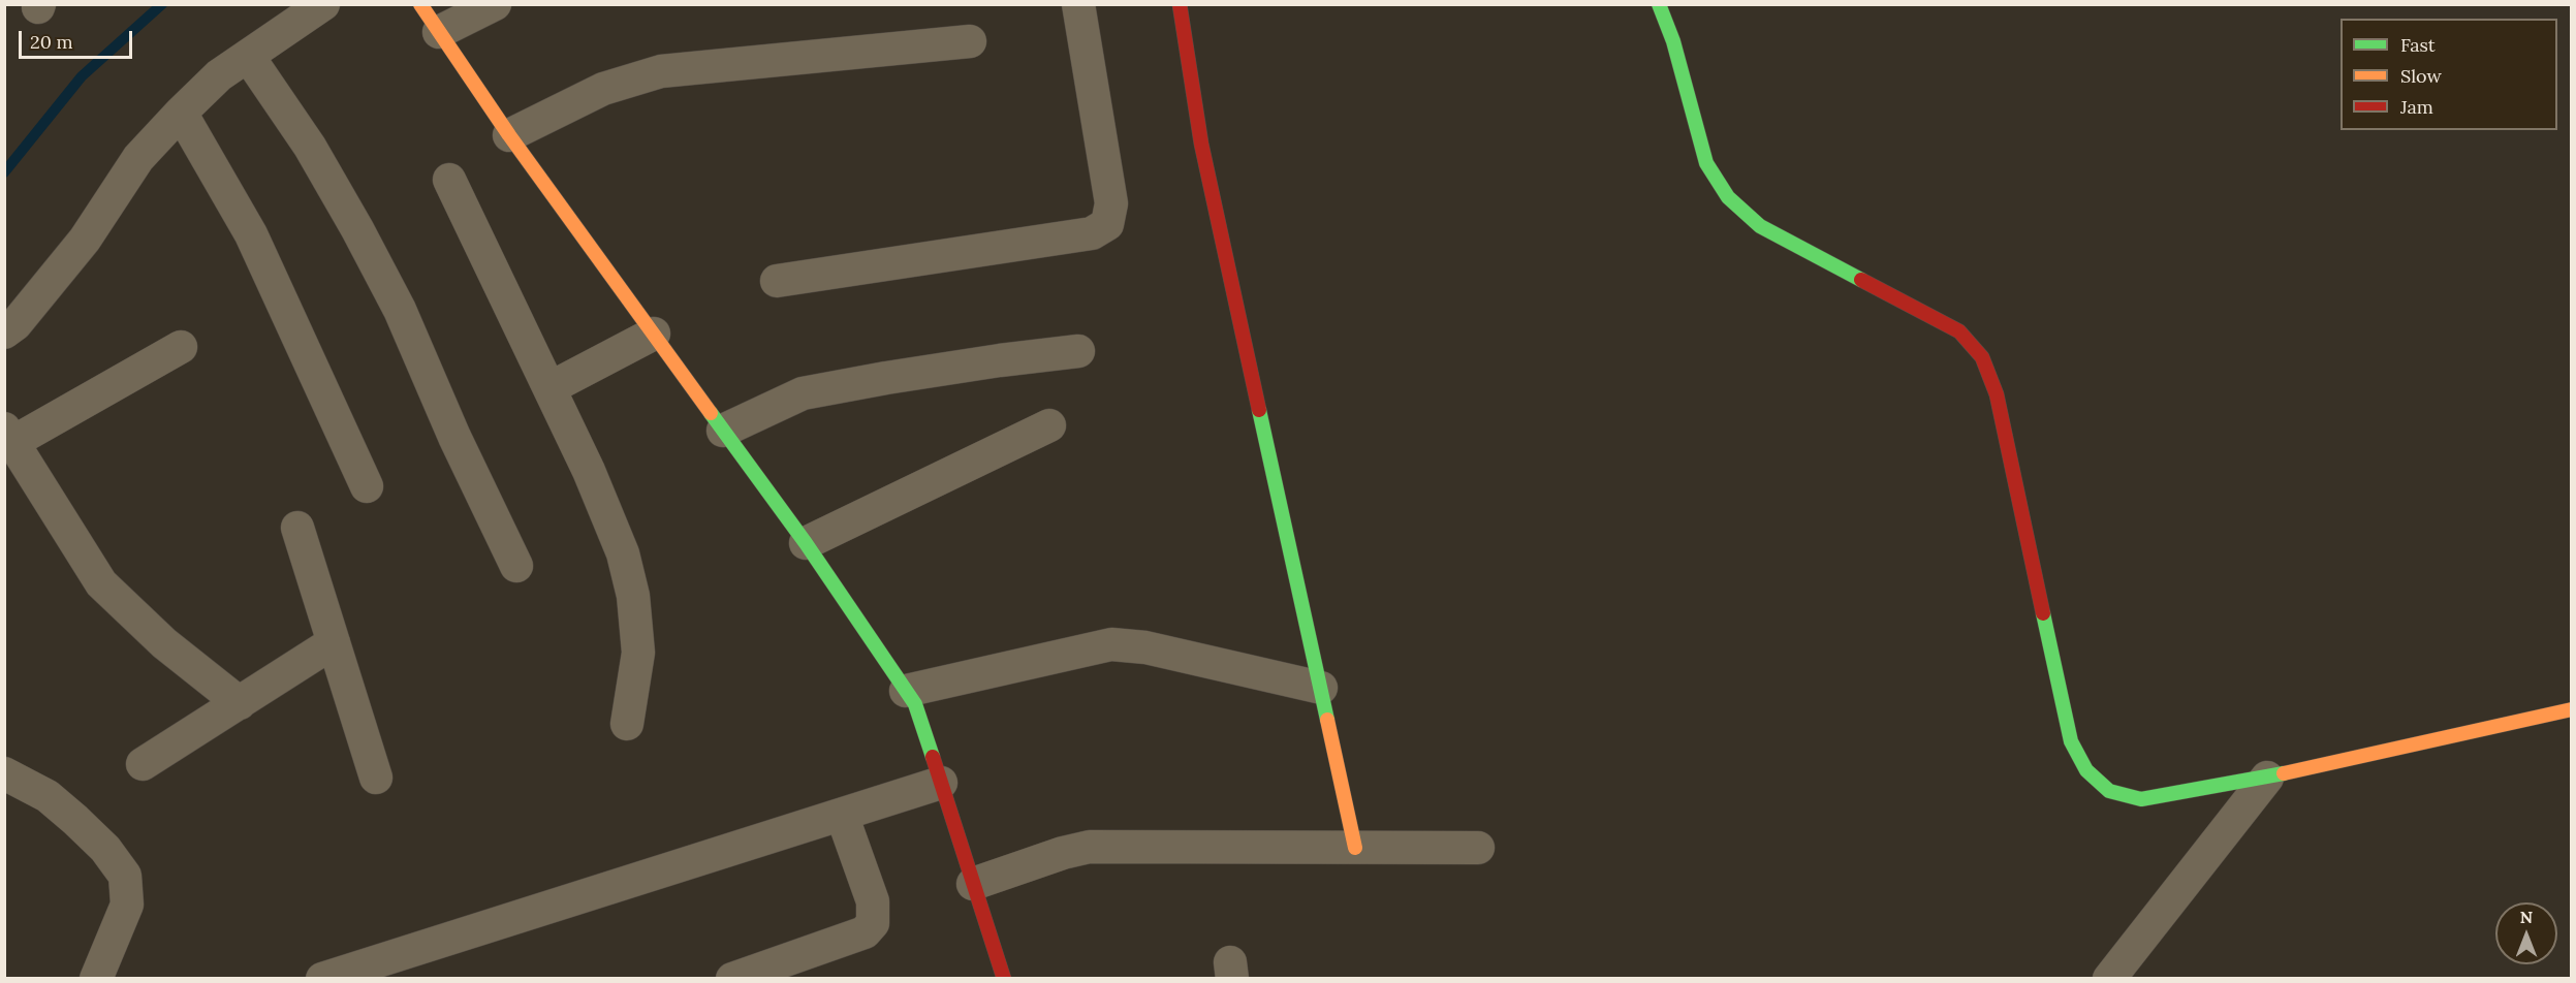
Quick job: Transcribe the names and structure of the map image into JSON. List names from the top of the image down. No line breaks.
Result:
{"legend":["Fast","Slow","Jam"],"scale_bar":"20 m","north":"top"}
